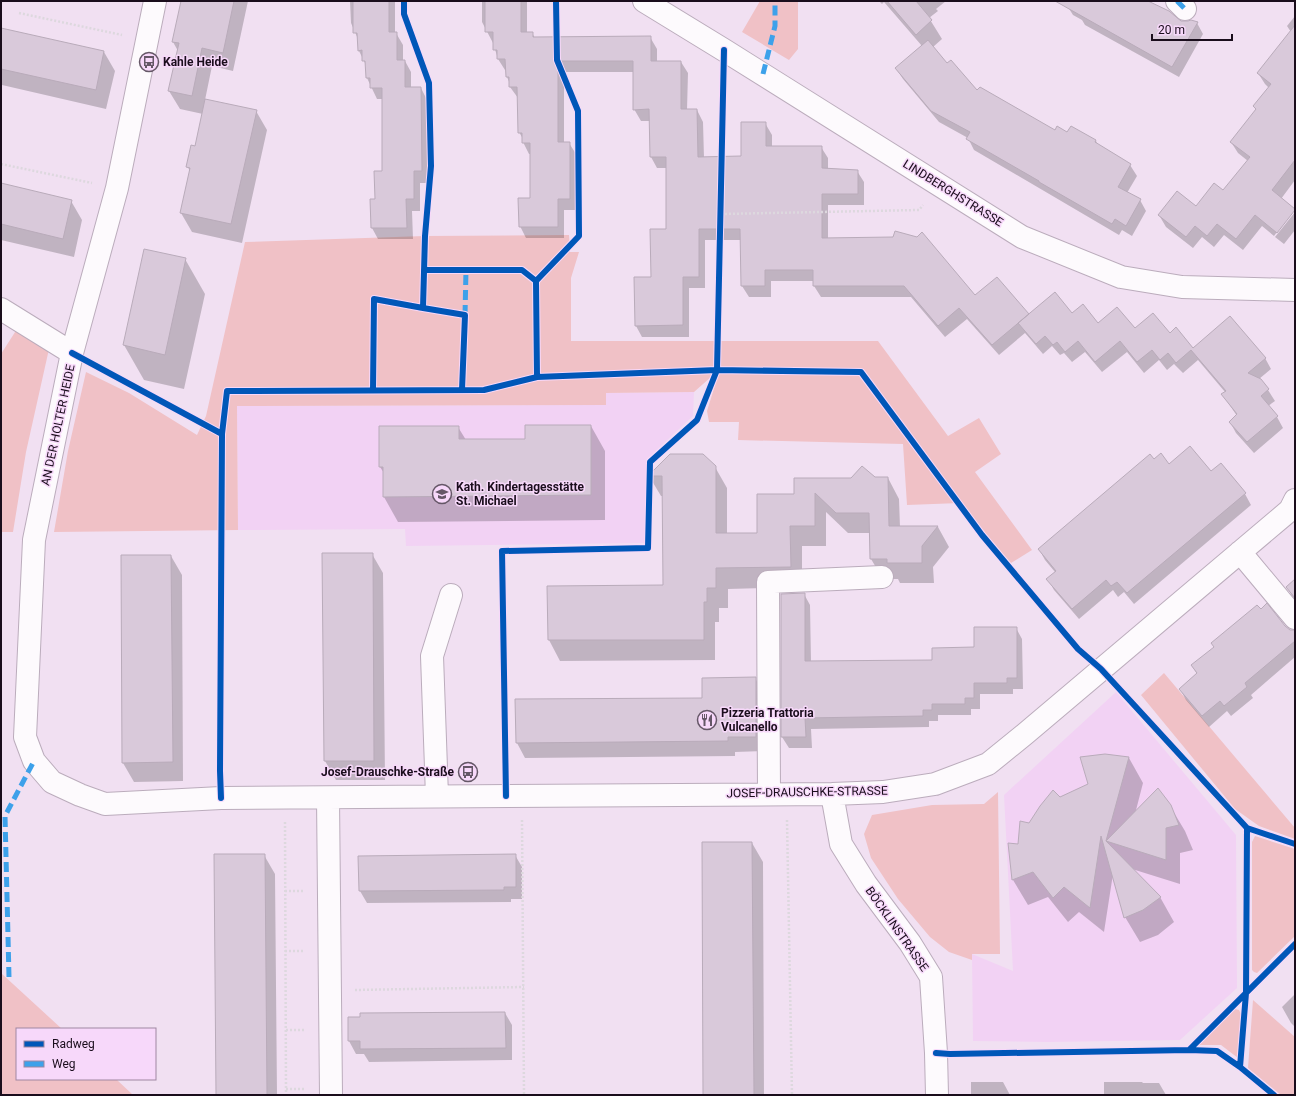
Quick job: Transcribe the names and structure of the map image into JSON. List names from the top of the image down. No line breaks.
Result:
{"streets":{"street":["LINDBERGHSTRASSE","AN DER HOLTER HEIDE","JOSEF-DRAUSCHKE-STRASSE","BÖCKLINSTRASSE"]},"crossings":[["AN DER HOLTER HEIDE","JOSEF-DRAUSCHKE-STRASSE"],["JOSEF-DRAUSCHKE-STRASSE","BÖCKLINSTRASSE"]],"places":{"bus stop":["Kahle Heide","Josef-Drauschke-Straße"],"school or university":["Kath. Kindertagesstätte St. Michael"],"restaurant":["Pizzeria Trattoria Vulcanello"]},"legend":["Radweg","Weg"],"scale_bar":"20 m"}
